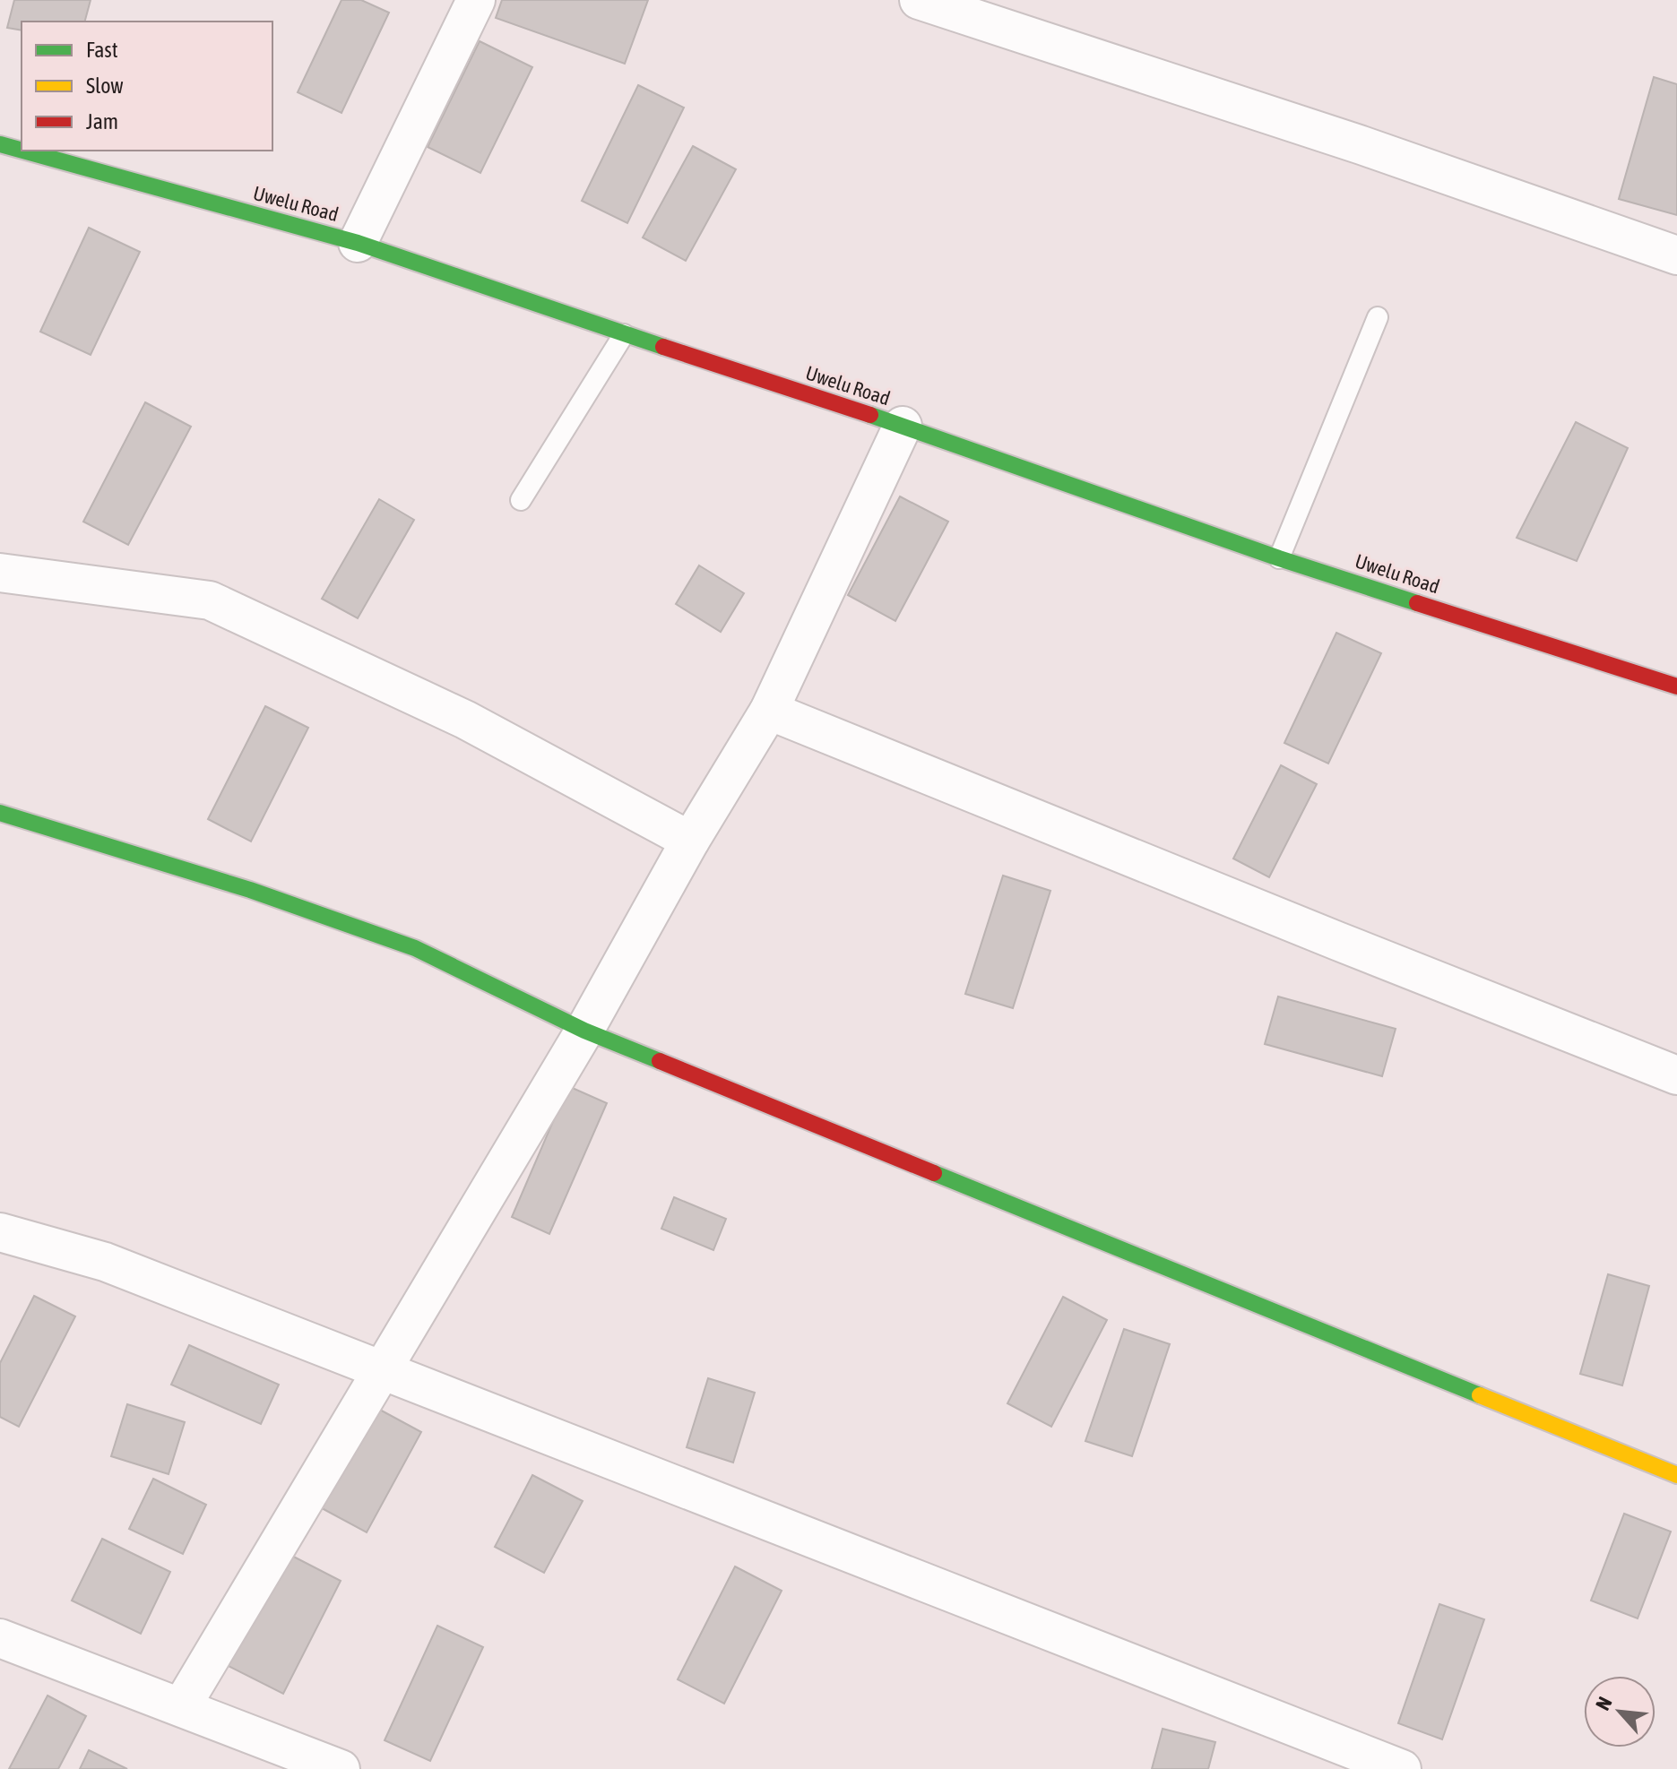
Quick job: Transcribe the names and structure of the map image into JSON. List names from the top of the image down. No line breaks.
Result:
{"streets":{"street":["Uwelu Road"]},"legend":["Fast","Slow","Jam"],"north":"top left"}
